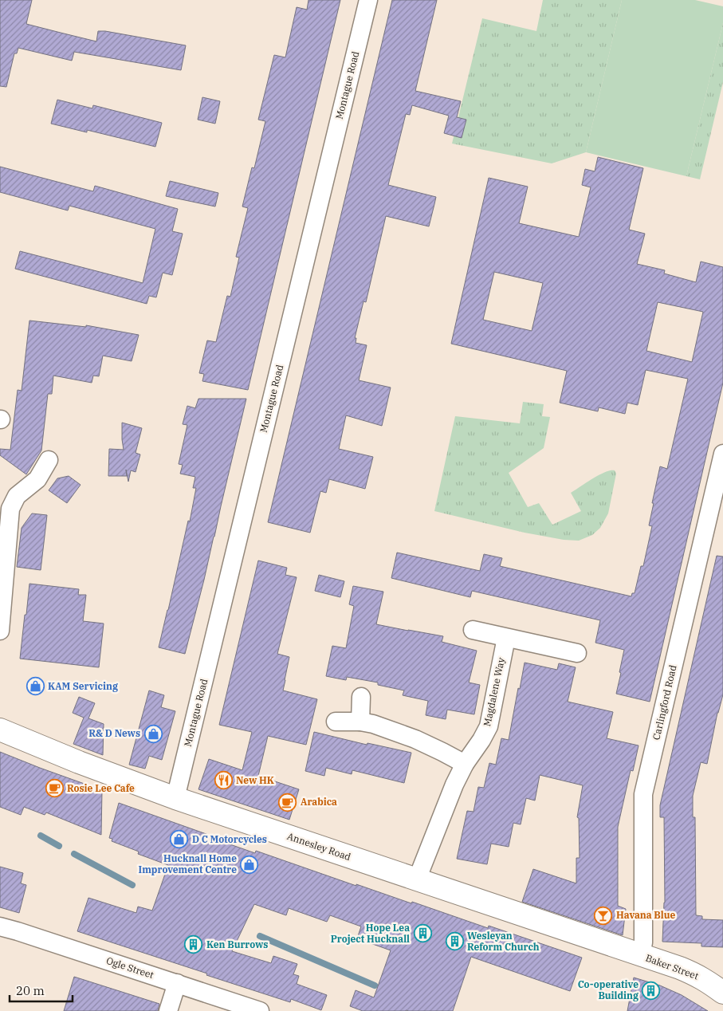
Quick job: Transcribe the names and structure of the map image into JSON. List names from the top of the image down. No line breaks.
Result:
{"streets":{"street":["Montague Road","Magdalene Way","Carlingford Road","Annesley Road","Baker Street","Ogle Street"]},"crossings":[["Montague Road","Annesley Road"],["Magdalene Way","Annesley Road"],["Carlingford Road","Annesley Road"],["Carlingford Road","Baker Street"],["Annesley Road","Baker Street"]],"places":{"shop":["KAM Servicing","R& D News","D C Motorcycles","Hucknall Home Improvement Centre"],"restaurant":["New HK"],"cafe":["Rosie Lee Cafe","Arabica"],"bar":["Havana Blue"],"building":["Hope Lea Project Hucknall","Wesleyan Reform Church","Ken Burrows","Co-operative Building"]},"scale_bar":"20 m"}
